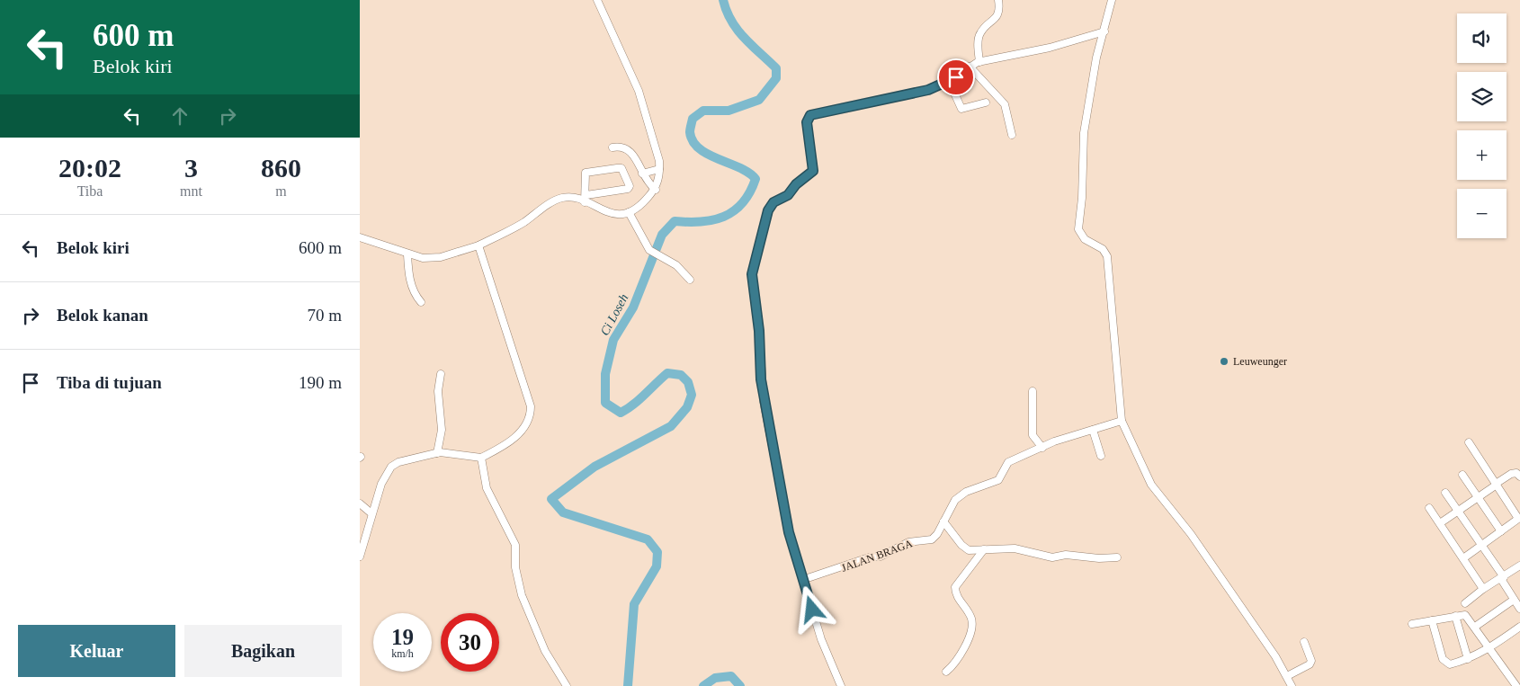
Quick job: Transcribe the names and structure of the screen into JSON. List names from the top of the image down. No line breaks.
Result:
{"streets":{"street":["JALAN BRAGA"]},"water":["Ci Loseh"],"places":["Leuweunger"],"page":{"turn":["600 m","Belok kiri"],"map_buttons":["+","−"],"eta":["20:02","Tiba","3","mnt","860","m"],"list":[{"name":"Belok kiri","value":"600 m"},{"name":"Belok kanan","value":"70 m"},{"name":"Tiba di tujuan","value":"190 m"}],"speed":"19 km/h","limit":"30","buttons":["Keluar","Bagikan"]}}
